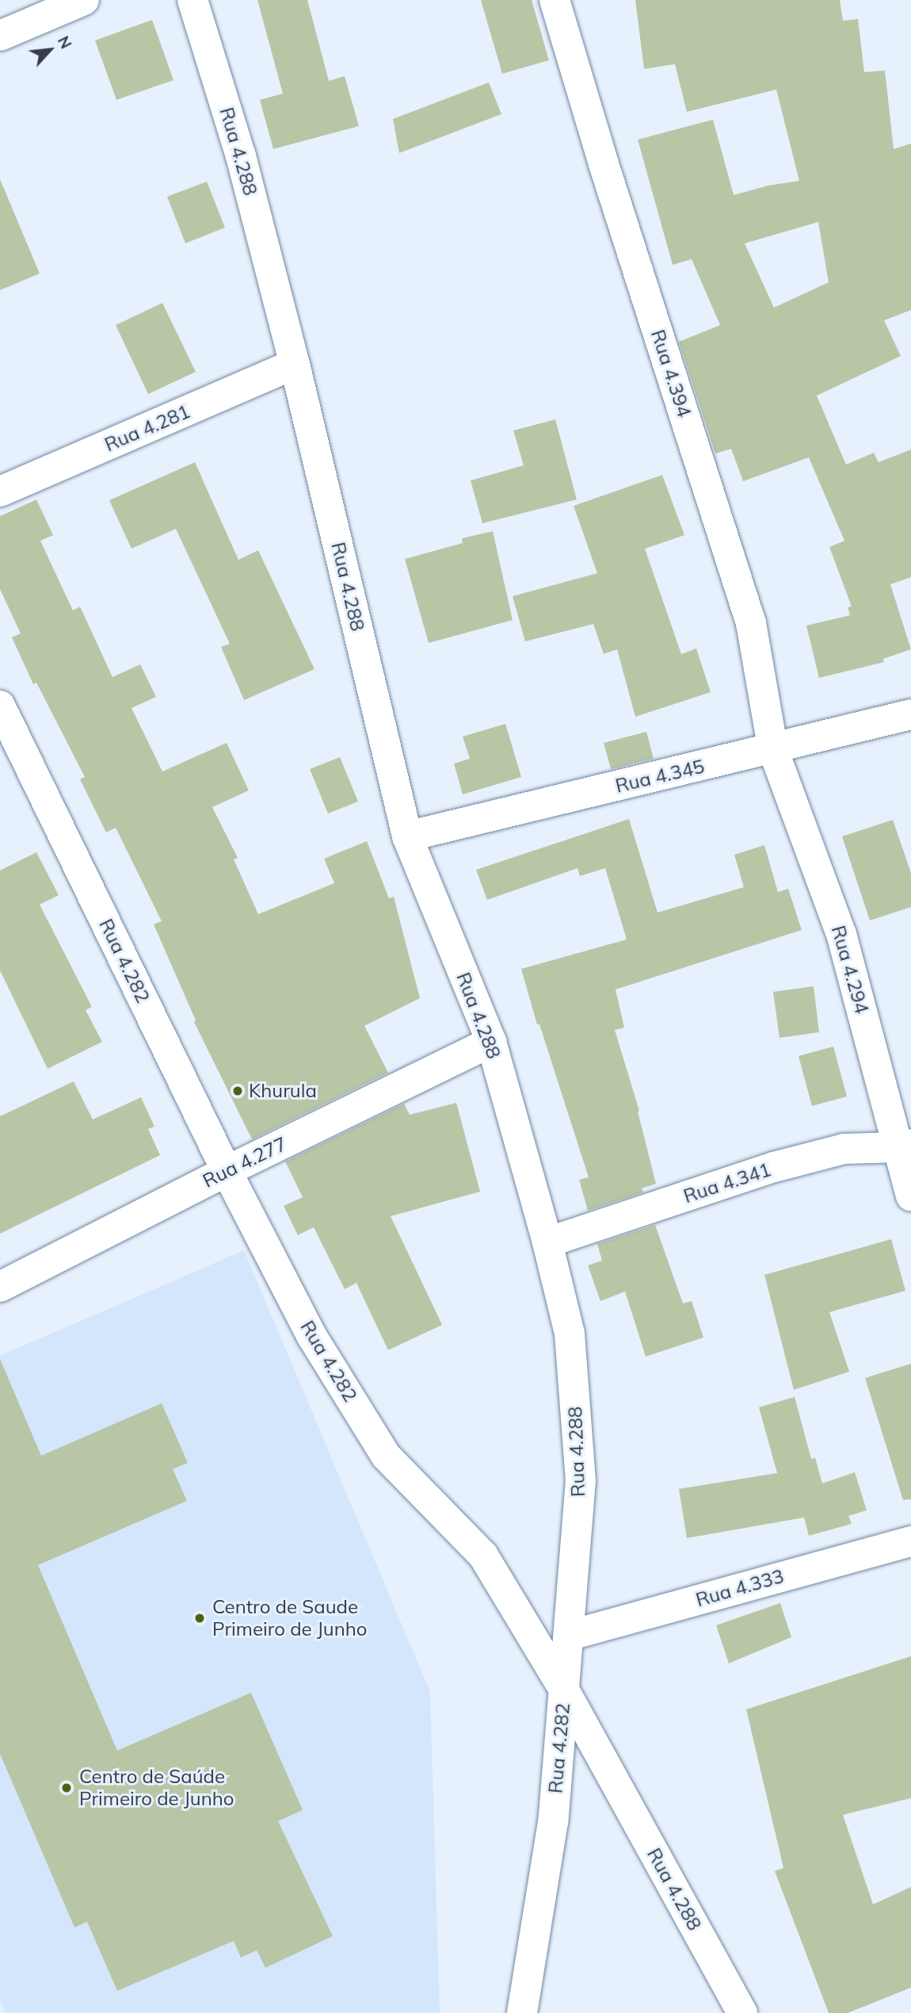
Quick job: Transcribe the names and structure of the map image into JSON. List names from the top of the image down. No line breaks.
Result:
{"streets":{"street":["Rua 4.288","Rua 4.394","Rua 4.281","Rua 4.345","Rua 4.282","Rua 4.294","Rua 4.277","Rua 4.341","Rua 4.333"]},"crossings":[["Rua 4.288","Rua 4.281"],["Rua 4.288","Rua 4.345"],["Rua 4.288","Rua 4.282"],["Rua 4.288","Rua 4.277"],["Rua 4.288","Rua 4.341"],["Rua 4.288","Rua 4.333"],["Rua 4.394","Rua 4.345"],["Rua 4.394","Rua 4.294"],["Rua 4.345","Rua 4.294"],["Rua 4.282","Rua 4.277"],["Rua 4.294","Rua 4.341"]],"places":["Khurula","Centro de Saude Primeiro de Junho","Centro de Saúde Primeiro de Junho"],"north":"top right"}
